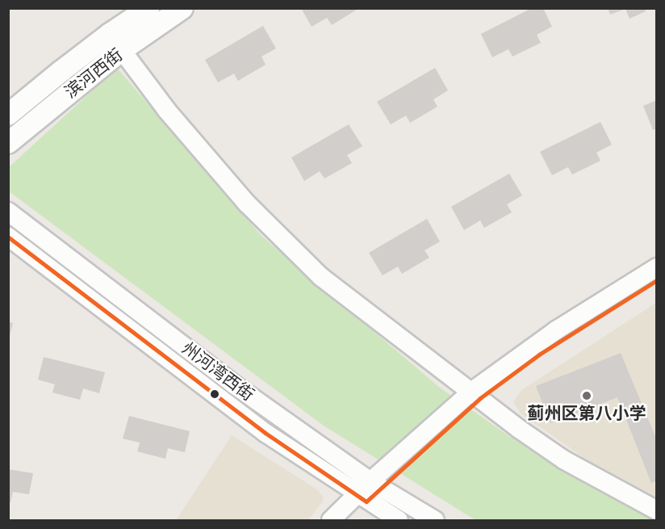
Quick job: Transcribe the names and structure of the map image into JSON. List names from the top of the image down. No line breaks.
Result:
{"streets":{"main road":["滨河西街"],"street":["州河湾西街"]},"places":["蓟州区第八小学"]}
